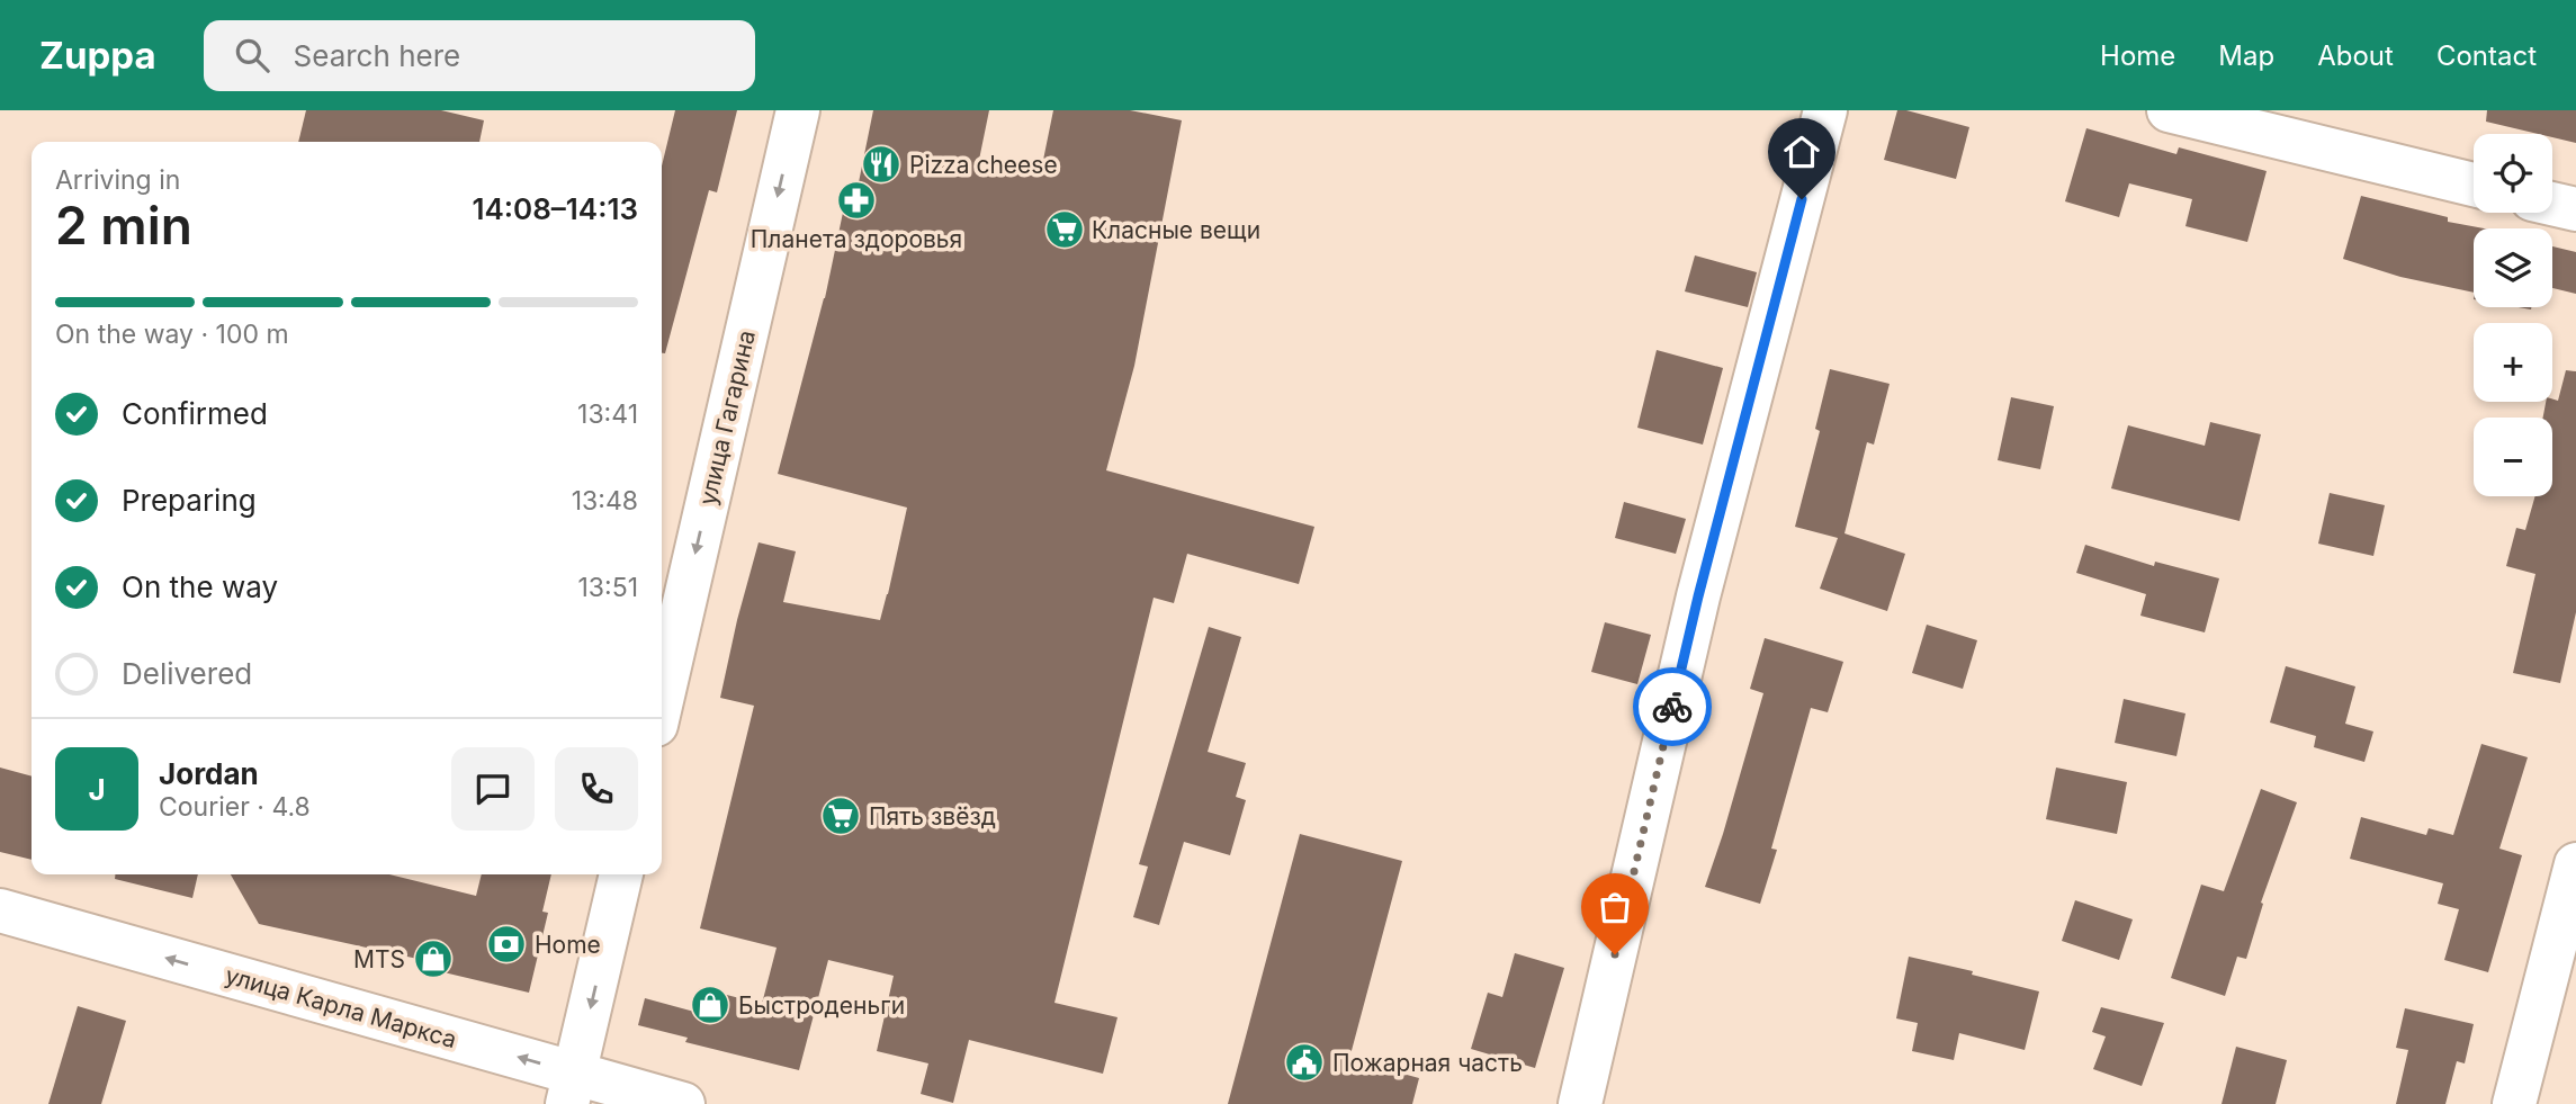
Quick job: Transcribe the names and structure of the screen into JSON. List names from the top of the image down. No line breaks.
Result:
{"streets":{"street":["улица Гагарина","улица Карла Маркса"]},"one_way":["улица Гагарина","улица Карла Маркса"],"places":{"restaurant":["Pizza cheese"],"pharmacy":["Планета здоровья"],"supermarket":["Класные вещи","Пять звёзд"],"bank":["Home"],"shop":["MTS","Быстроденьги"],"public building":["Пожарная часть"]},"page":{"header":"Zuppa","search":"Search here","nav":["Home","Map","About","Contact"],"map_buttons":["+","−"],"heading":["2 min","Arriving in","14:08–14:13"],"panel":["Jordan","Courier · 4.8"],"bar":"On the way · 100 m","list":[["Confirmed","13:41"],["Preparing","13:48"],["On the way","13:51"],"Delivered"],"round":"J"}}
